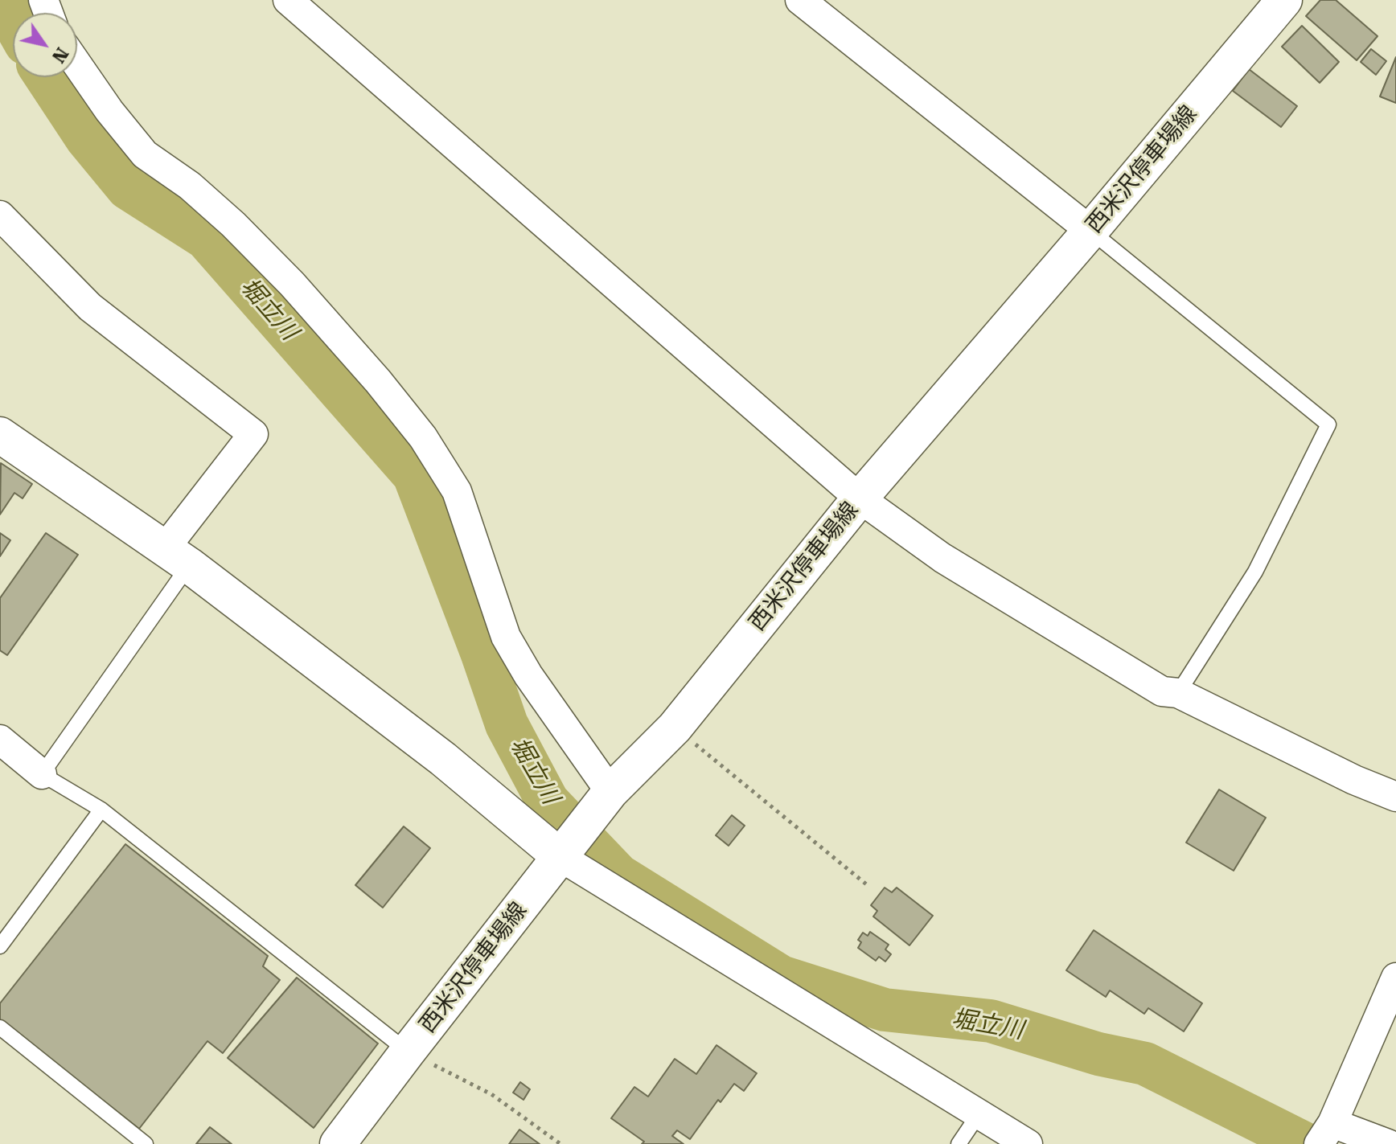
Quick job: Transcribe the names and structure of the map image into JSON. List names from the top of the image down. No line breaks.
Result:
{"streets":{"main road":["西米沢停車場線"]},"water":["堀立川"],"north":"bottom right"}
